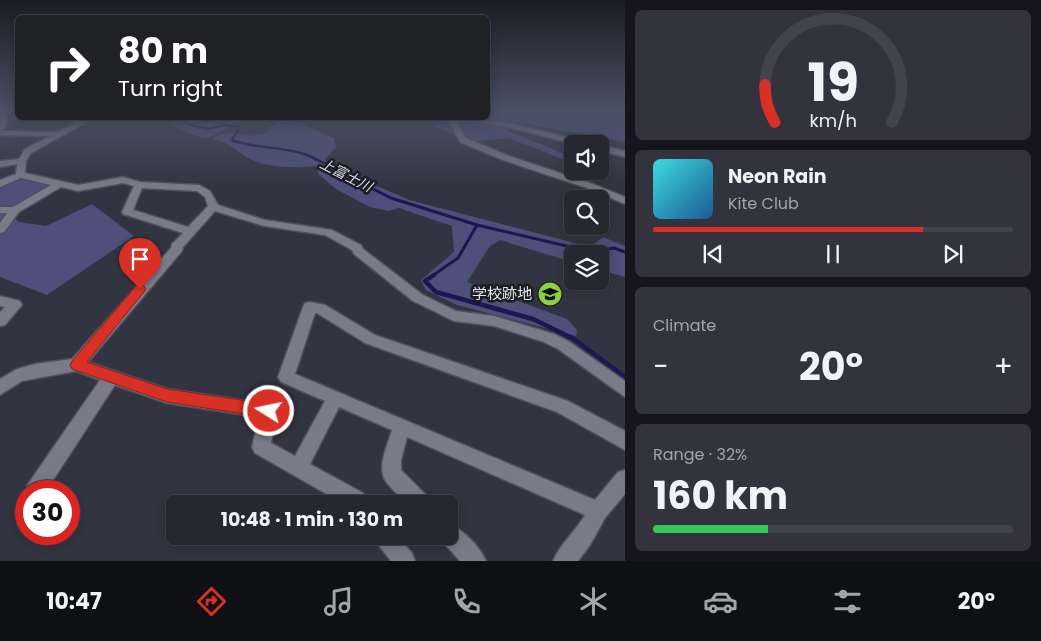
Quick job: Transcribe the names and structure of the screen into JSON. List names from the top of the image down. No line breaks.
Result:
{"water":["上富士川"],"places":{"school or university":["学校跡地"]},"page":{"turn":["80 m","Turn right"],"song":["Neon Rain","Kite Club"],"tile":["Climate",["Range · 32%","160 km"]],"heat":["−","20°","+"],"limit":"30","trip":"10:48 · 1 min · 130 m","tabs":["10:47","20°"],"gauge":["19","km/h"]}}
